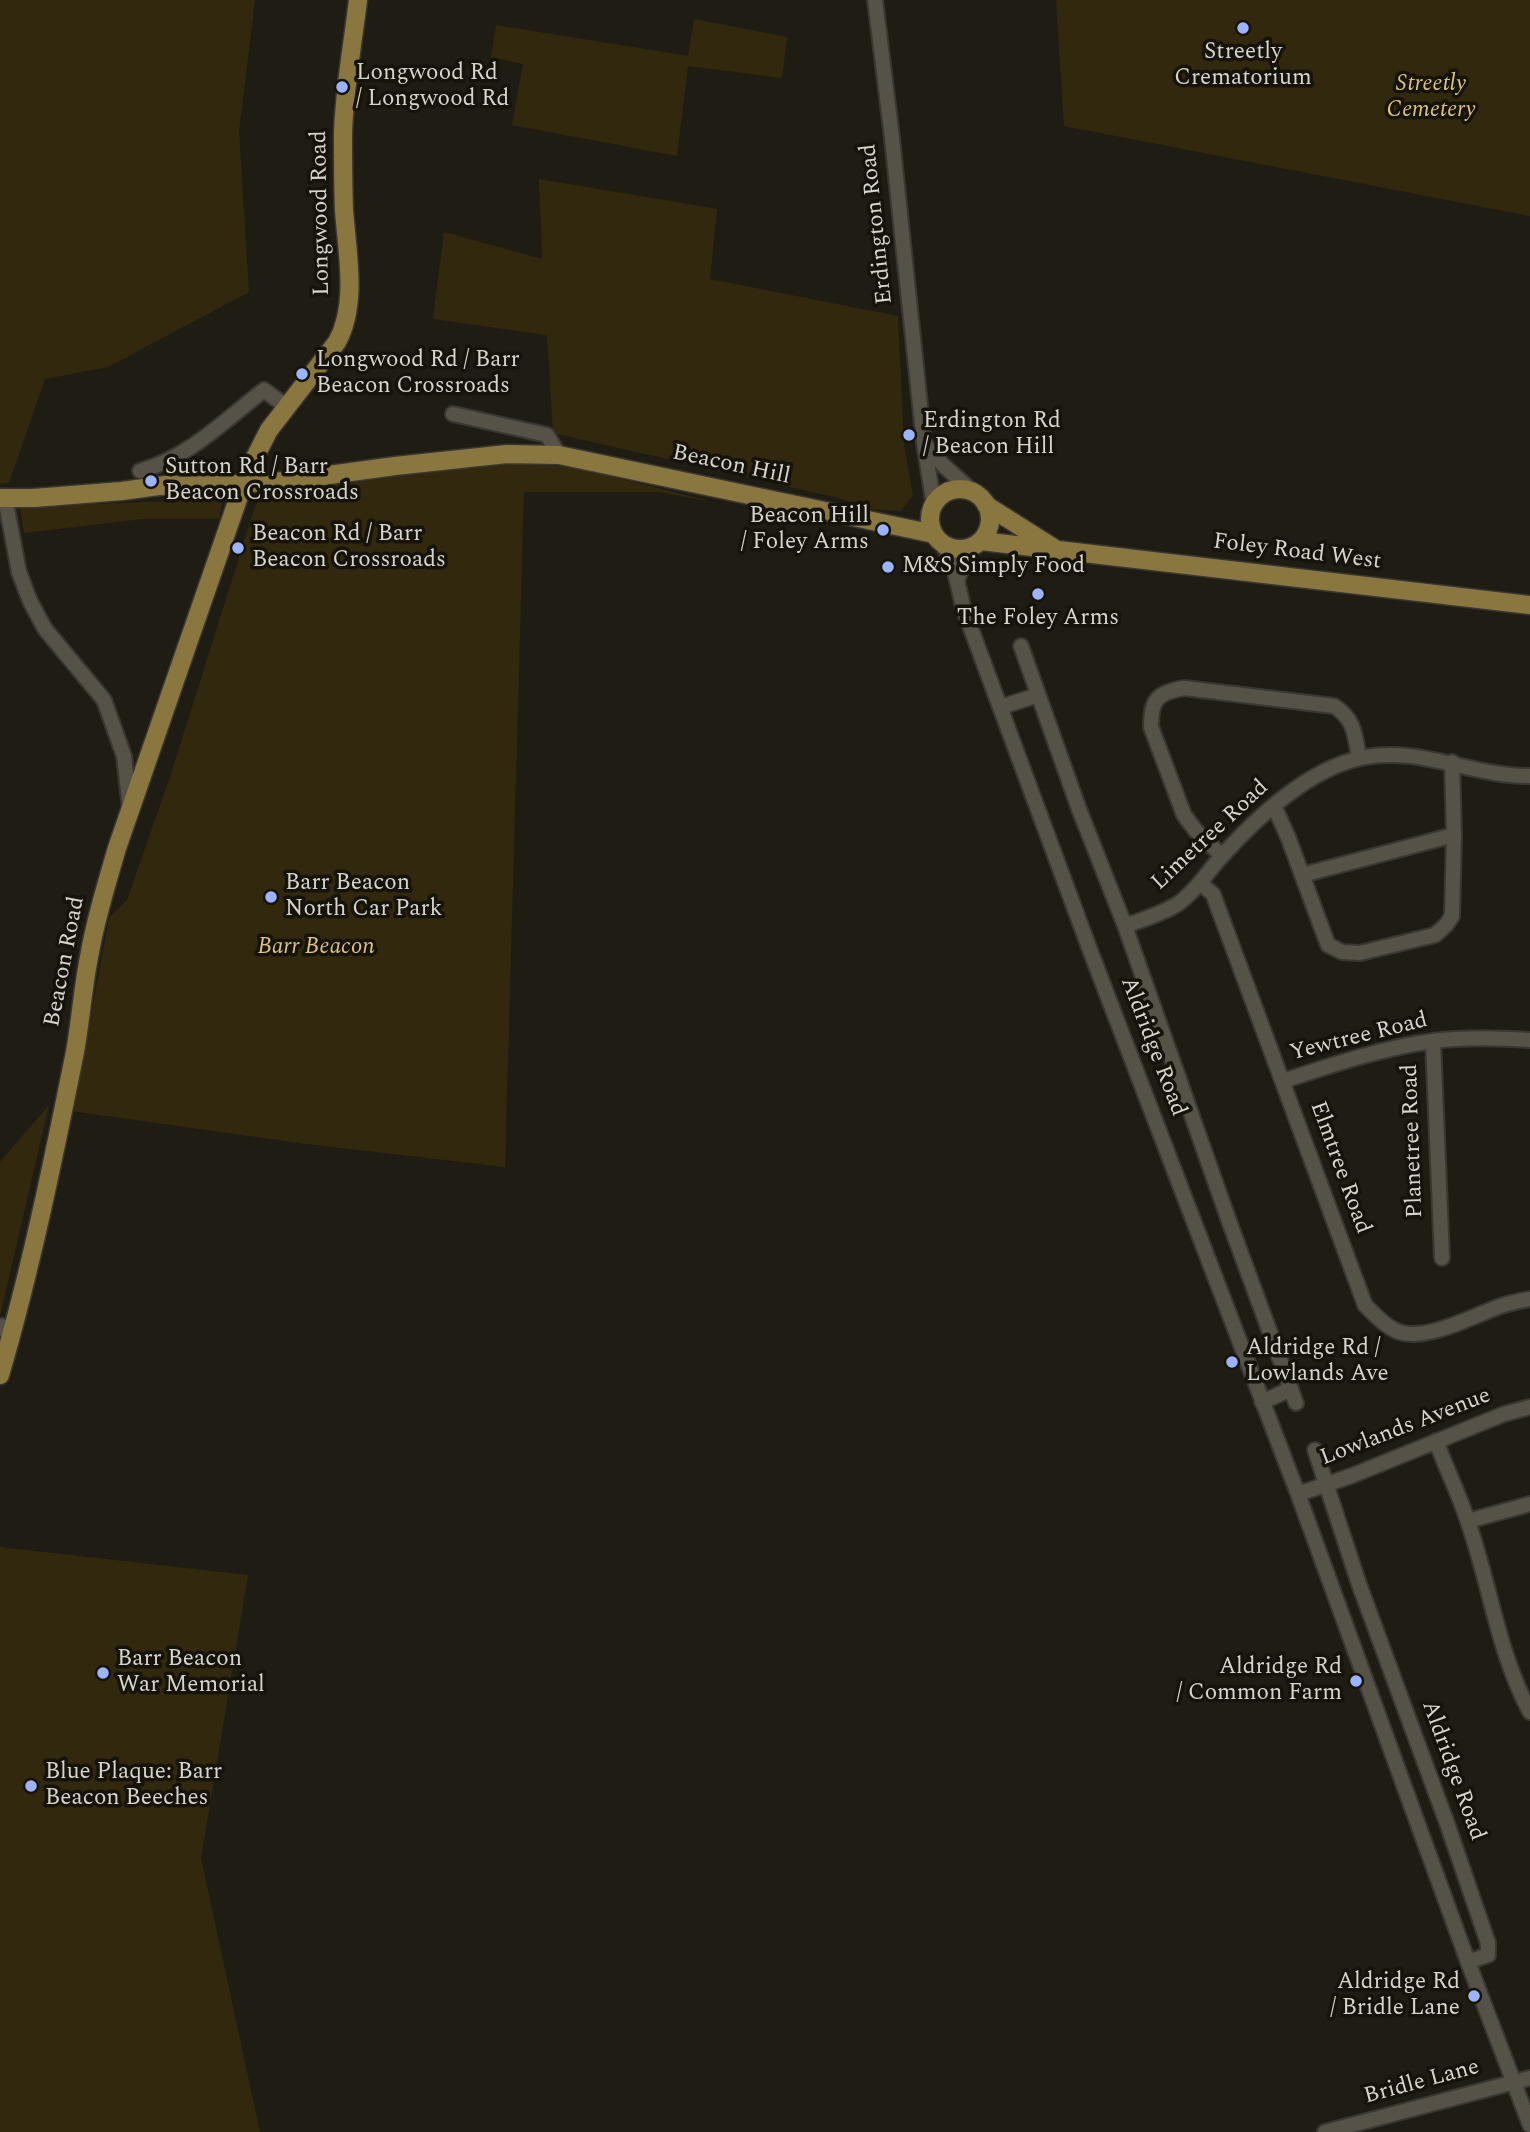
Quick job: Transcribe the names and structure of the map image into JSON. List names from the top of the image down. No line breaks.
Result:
{"streets":{"main road":["Longwood Road","Beacon Hill","Foley Road West","Beacon Road"],"street":["Erdington Road","Limetree Road","Yewtree Road","Aldridge Road","Planetree Road","Elmtree Road","Lowlands Avenue","Bridle Lane"]},"crossings":[["Longwood Road","Beacon Hill"],["Longwood Road","Beacon Road"],["Erdington Road","Beacon Hill"],["Erdington Road","Foley Road West"],["Erdington Road","Aldridge Road"],["Beacon Hill","Foley Road West"],["Beacon Hill","Beacon Road"],["Beacon Hill","Aldridge Road"],["Foley Road West","Aldridge Road"],["Limetree Road","Aldridge Road"],["Limetree Road","Elmtree Road"],["Yewtree Road","Planetree Road"],["Yewtree Road","Elmtree Road"],["Aldridge Road","Lowlands Avenue"],["Aldridge Road","Bridle Lane"]],"parks":["Streetly Cemetery","Barr Beacon"],"places":["Streetly Crematorium","Longwood Rd / Longwood Rd","Longwood Rd / Barr Beacon Crossroads","Erdington Rd / Beacon Hill","Sutton Rd / Barr Beacon Crossroads","Beacon Hill / Foley Arms","Beacon Rd / Barr Beacon Crossroads","M&S Simply Food","The Foley Arms","Barr Beacon North Car Park","Aldridge Rd / Lowlands Ave","Barr Beacon War Memorial","Aldridge Rd / Common Farm","Blue Plaque: Barr Beacon Beeches","Aldridge Rd / Bridle Lane"]}
